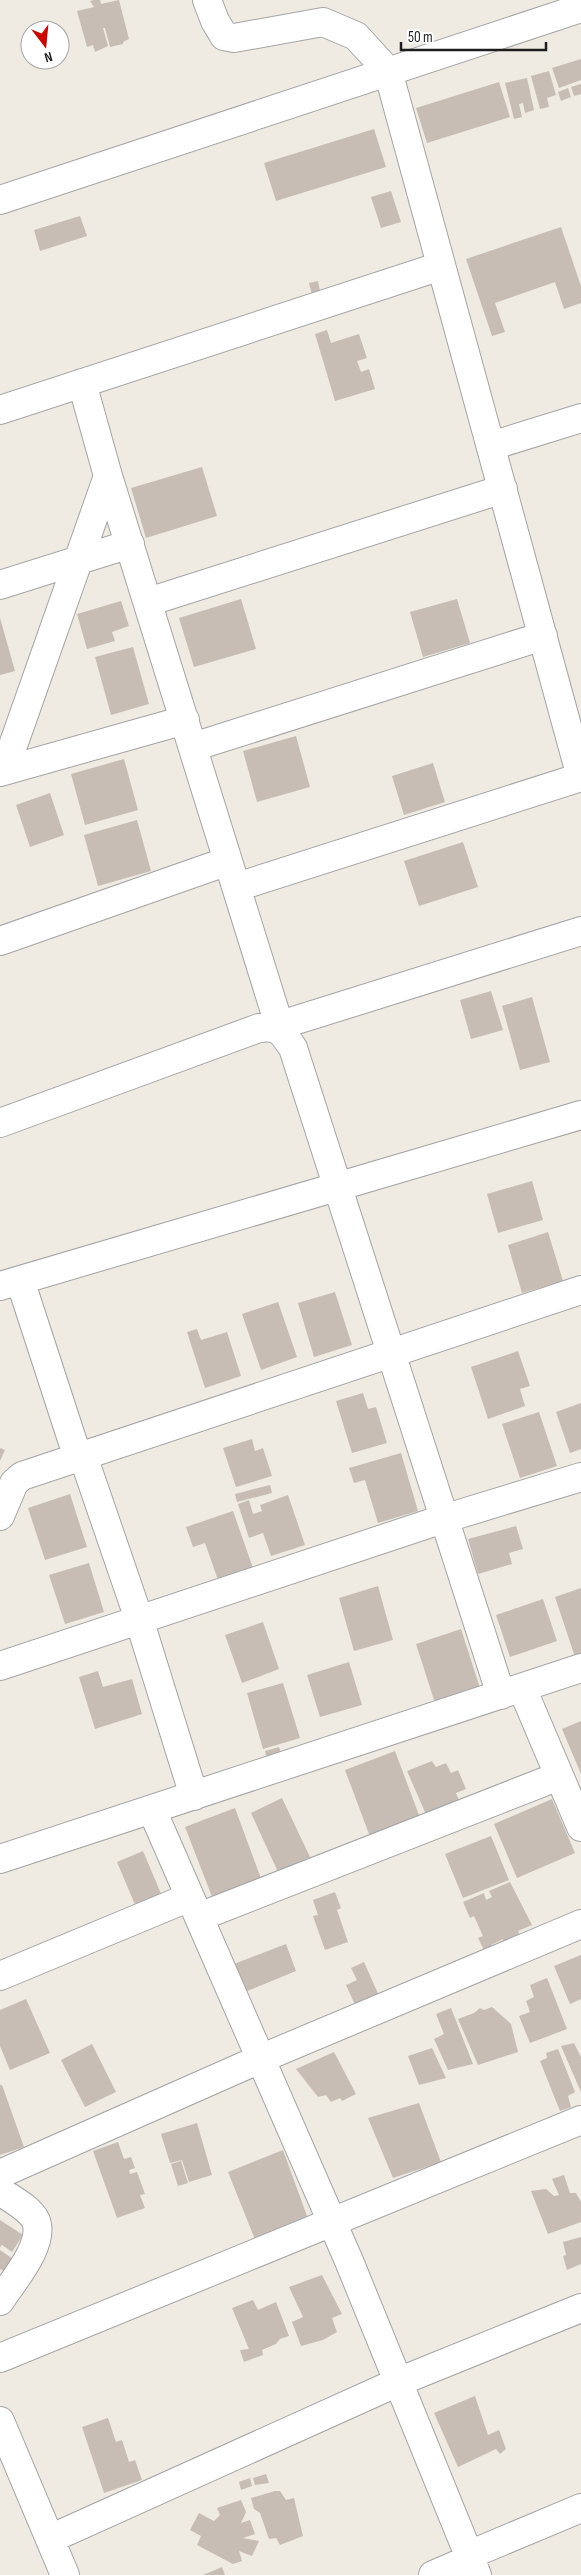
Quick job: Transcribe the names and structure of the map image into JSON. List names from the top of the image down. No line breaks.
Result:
{"scale_bar":"50 m","north":"bottom"}
